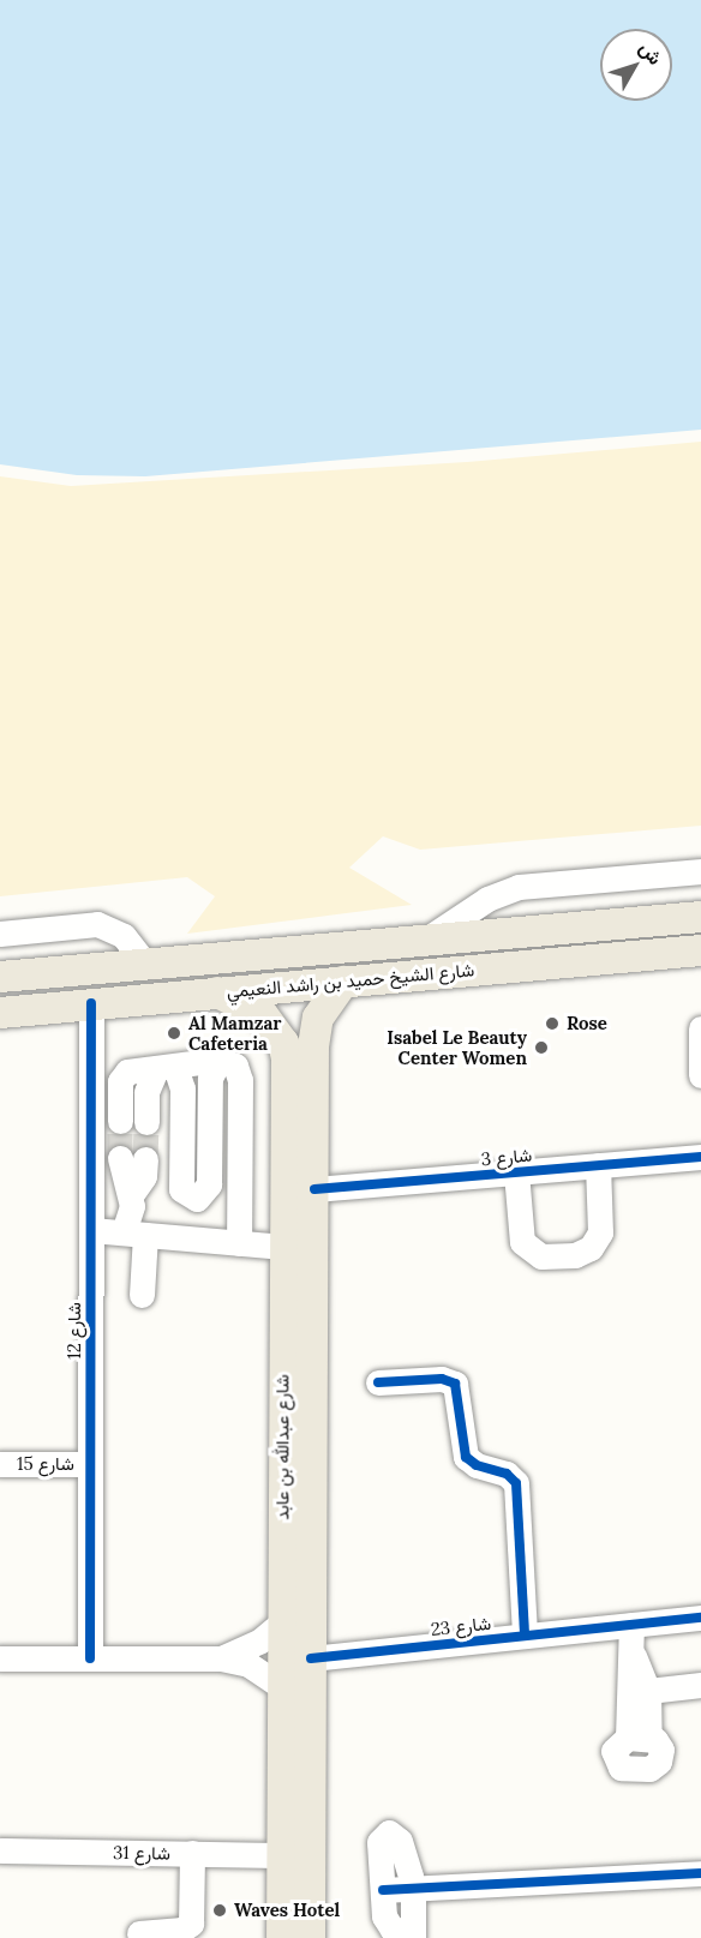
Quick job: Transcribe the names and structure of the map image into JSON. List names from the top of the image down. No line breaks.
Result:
{"streets":{"main road":["شارع الشيخ حميد بن راشد النعيمي","شارع عبدالله بن عابد"],"street":["شارع 3","شارع 12","شارع 15","شارع 23","شارع 31"]},"crossings":[["شارع الشيخ حميد بن راشد النعيمي","شارع 12"],["شارع الشيخ حميد بن راشد النعيمي","شارع عبدالله بن عابد"],["شارع 3","شارع عبدالله بن عابد"],["شارع 12","شارع 15"],["شارع عبدالله بن عابد","شارع 23"],["شارع عبدالله بن عابد","شارع 31"]],"places":["Rose","Al Mamzar Cafeteria","Isabel Le Beauty Center Women","Waves Hotel"],"north":"top right"}
